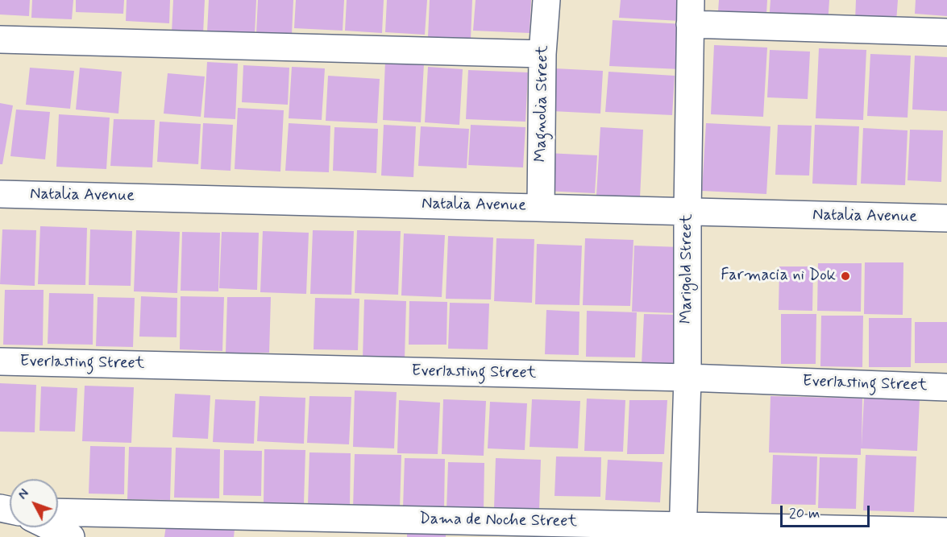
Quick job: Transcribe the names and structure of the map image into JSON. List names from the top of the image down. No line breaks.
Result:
{"streets":{"street":["Magnolia Street","Natalia Avenue","Marigold Street","Everlasting Street","Dama de Noche Street"]},"crossings":[["Magnolia Street","Natalia Avenue"],["Natalia Avenue","Marigold Street"],["Marigold Street","Everlasting Street"],["Marigold Street","Dama de Noche Street"]],"places":["Farmacia ni Dok"],"scale_bar":"20 m","north":"top left"}
